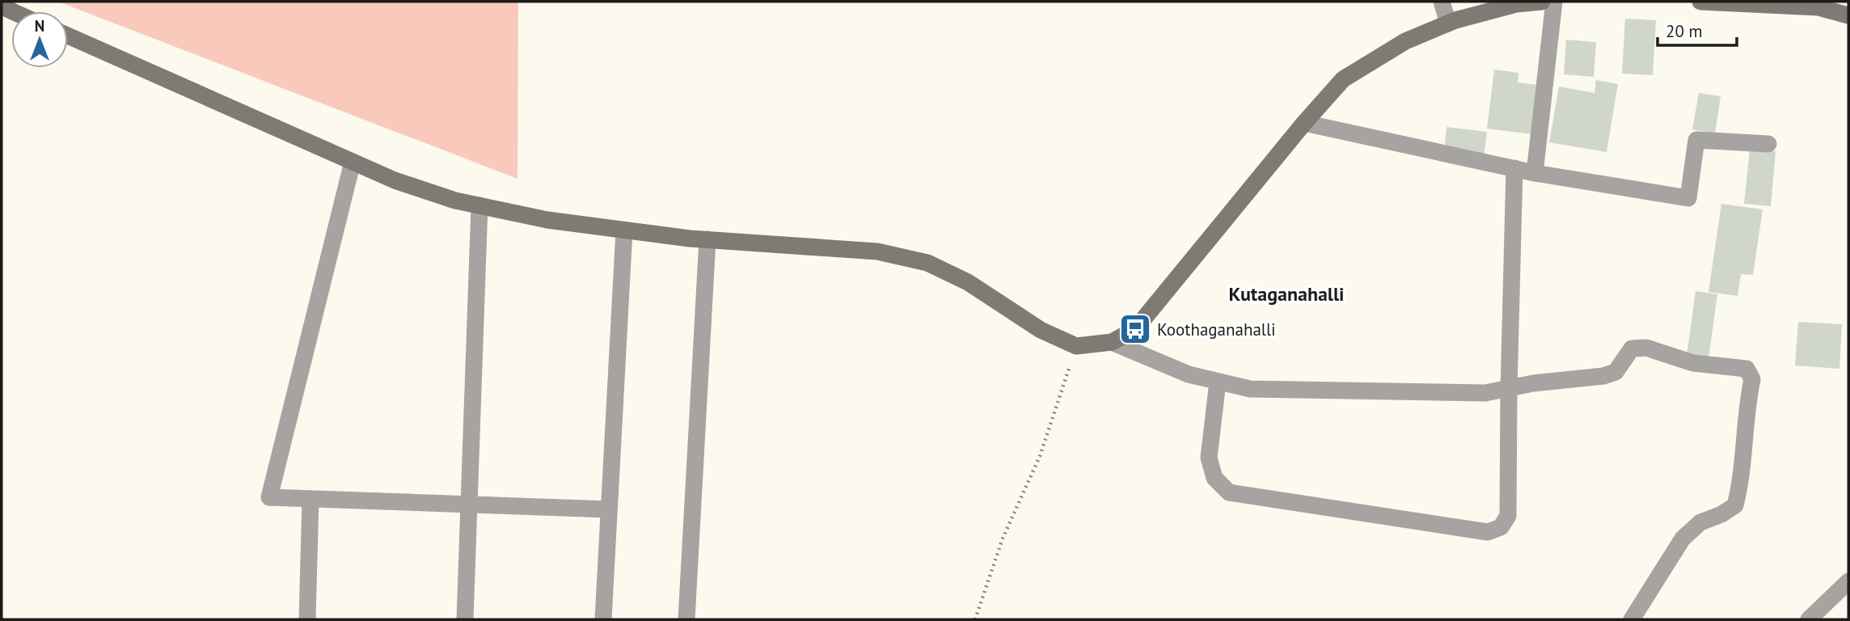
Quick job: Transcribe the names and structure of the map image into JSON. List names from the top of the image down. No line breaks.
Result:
{"districts":["Kutaganahalli"],"places":{"bus stop":["Koothaganahalli"]},"scale_bar":"20 m","north":"top"}
